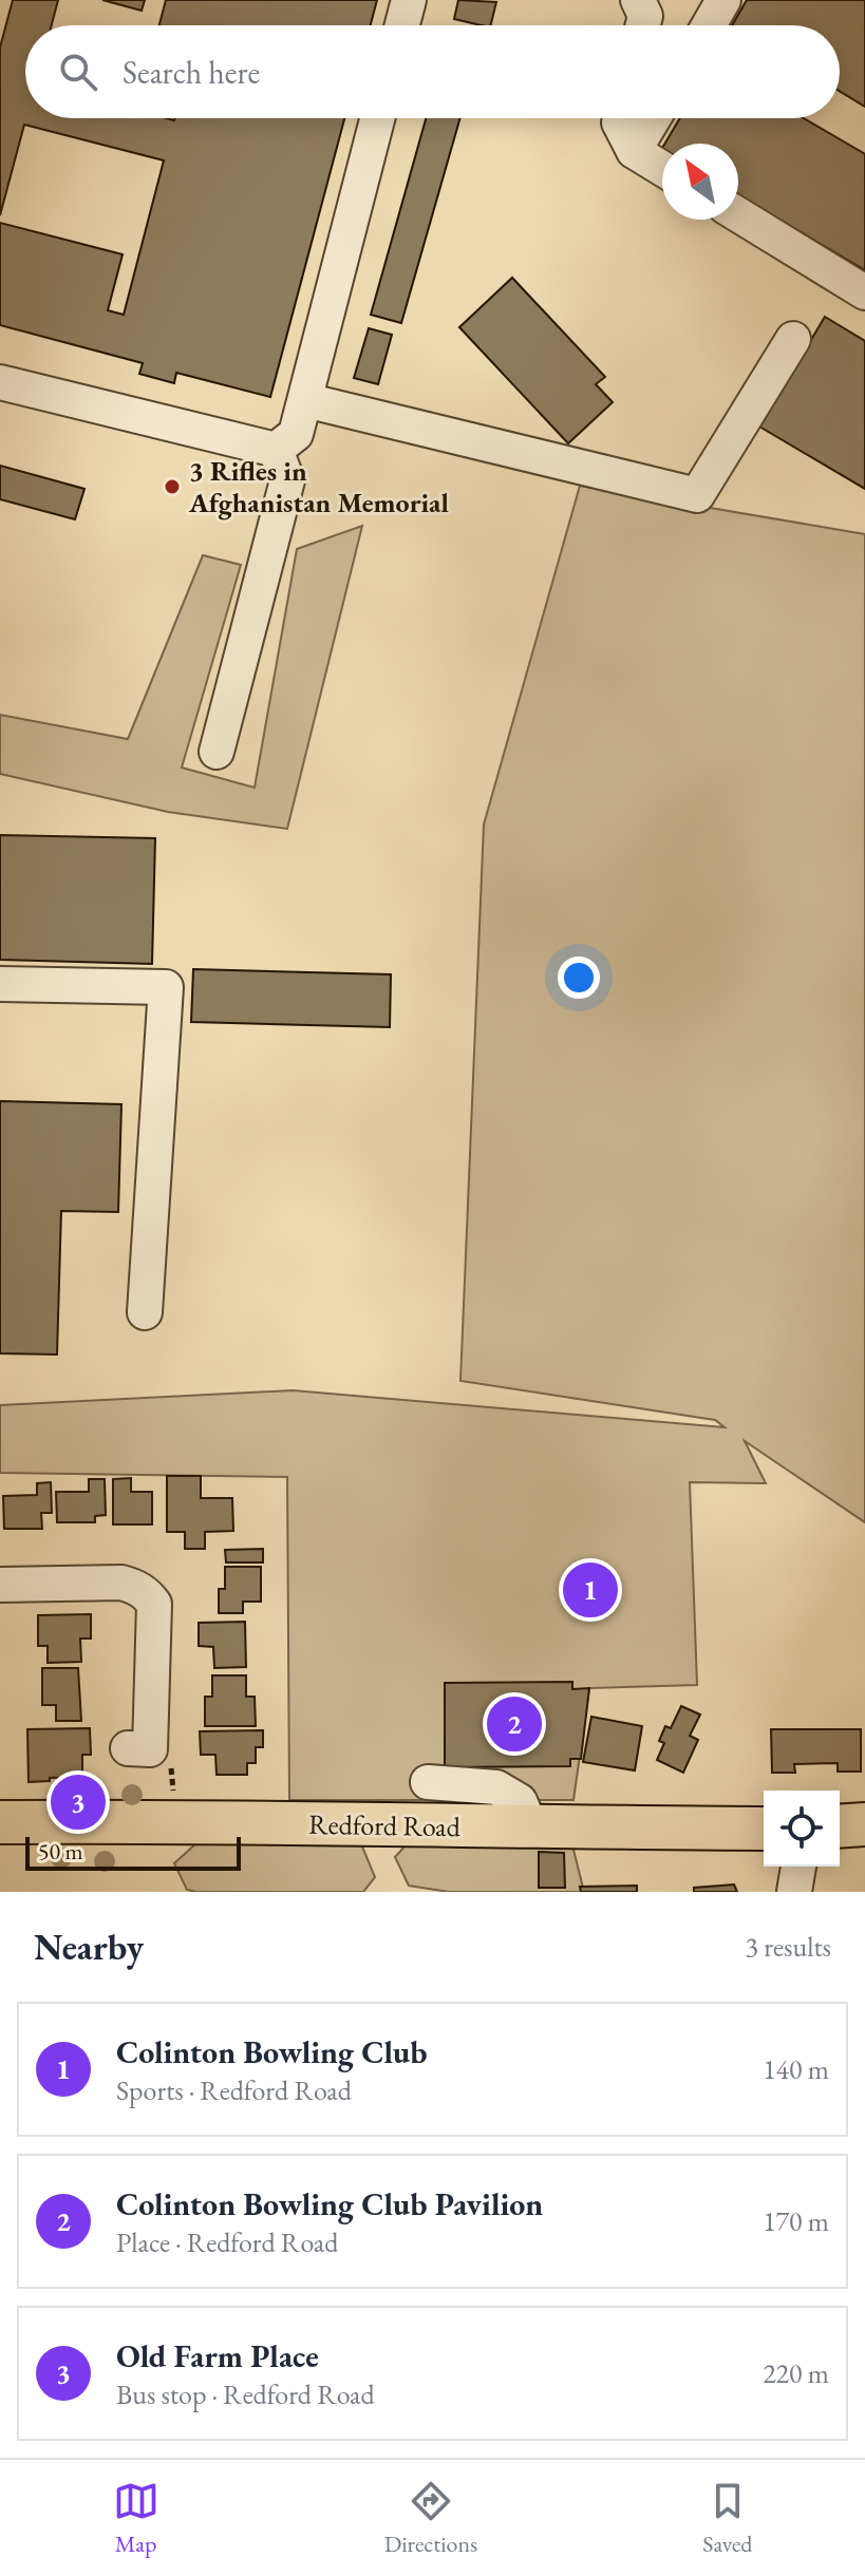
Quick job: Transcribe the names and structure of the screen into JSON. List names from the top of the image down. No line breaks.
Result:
{"streets":{"main road":["Redford Road"]},"places":["3 Rifles in Afghanistan Memorial"],"scale_bar":"50 m","north":"top left","page":{"search":"Search here","pins":["1","2","3"],"scale":"50 m","heading":["Nearby","3 results"],"list":[{"mark":"1","name":"Colinton Bowling Club","note":"Sports · Redford Road","value":"140 m"},{"mark":"2","name":"Colinton Bowling Club Pavilion","note":"Place · Redford Road","value":"170 m"},{"mark":"3","name":"Old Farm Place","note":"Bus stop · Redford Road","value":"220 m"}],"nav":["Map","Directions","Saved"]}}
